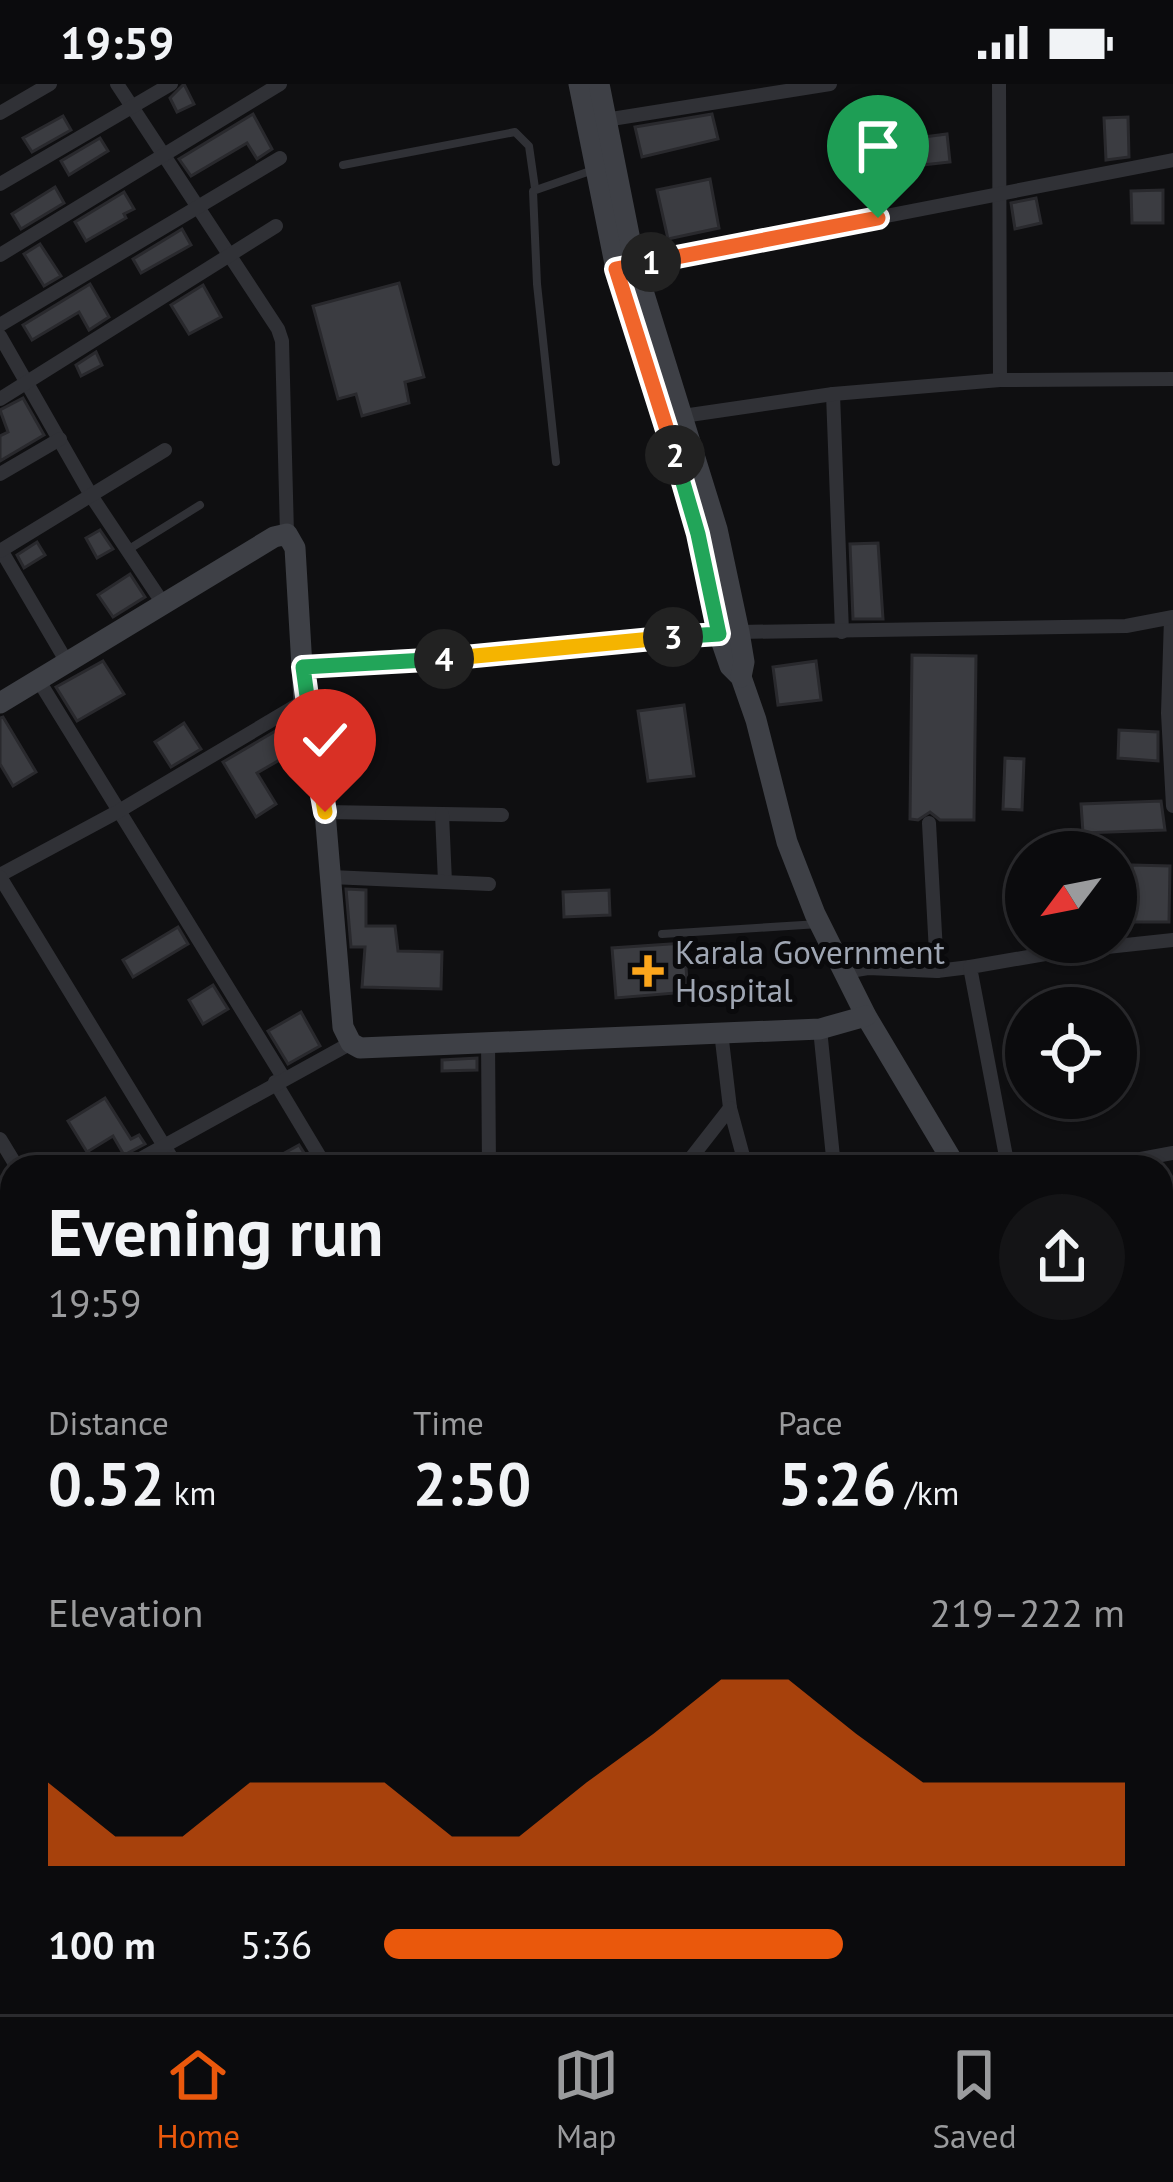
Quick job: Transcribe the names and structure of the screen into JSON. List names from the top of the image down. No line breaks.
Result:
{"places":{"health":["Karala Government Hospital"]},"north":"bottom left","page":{"status":"19:59","pins":["1","2","3","4"],"heading":["Evening run","19:59"],"stats":[["Distance","0.52 km"],["Time","2:50"],["Pace","5:26 /km"]],"chart":["Elevation","219–222 m"],"list":[{"name":"100 m","note":"5:36"}],"tabs":["Home","Map","Saved"]}}
